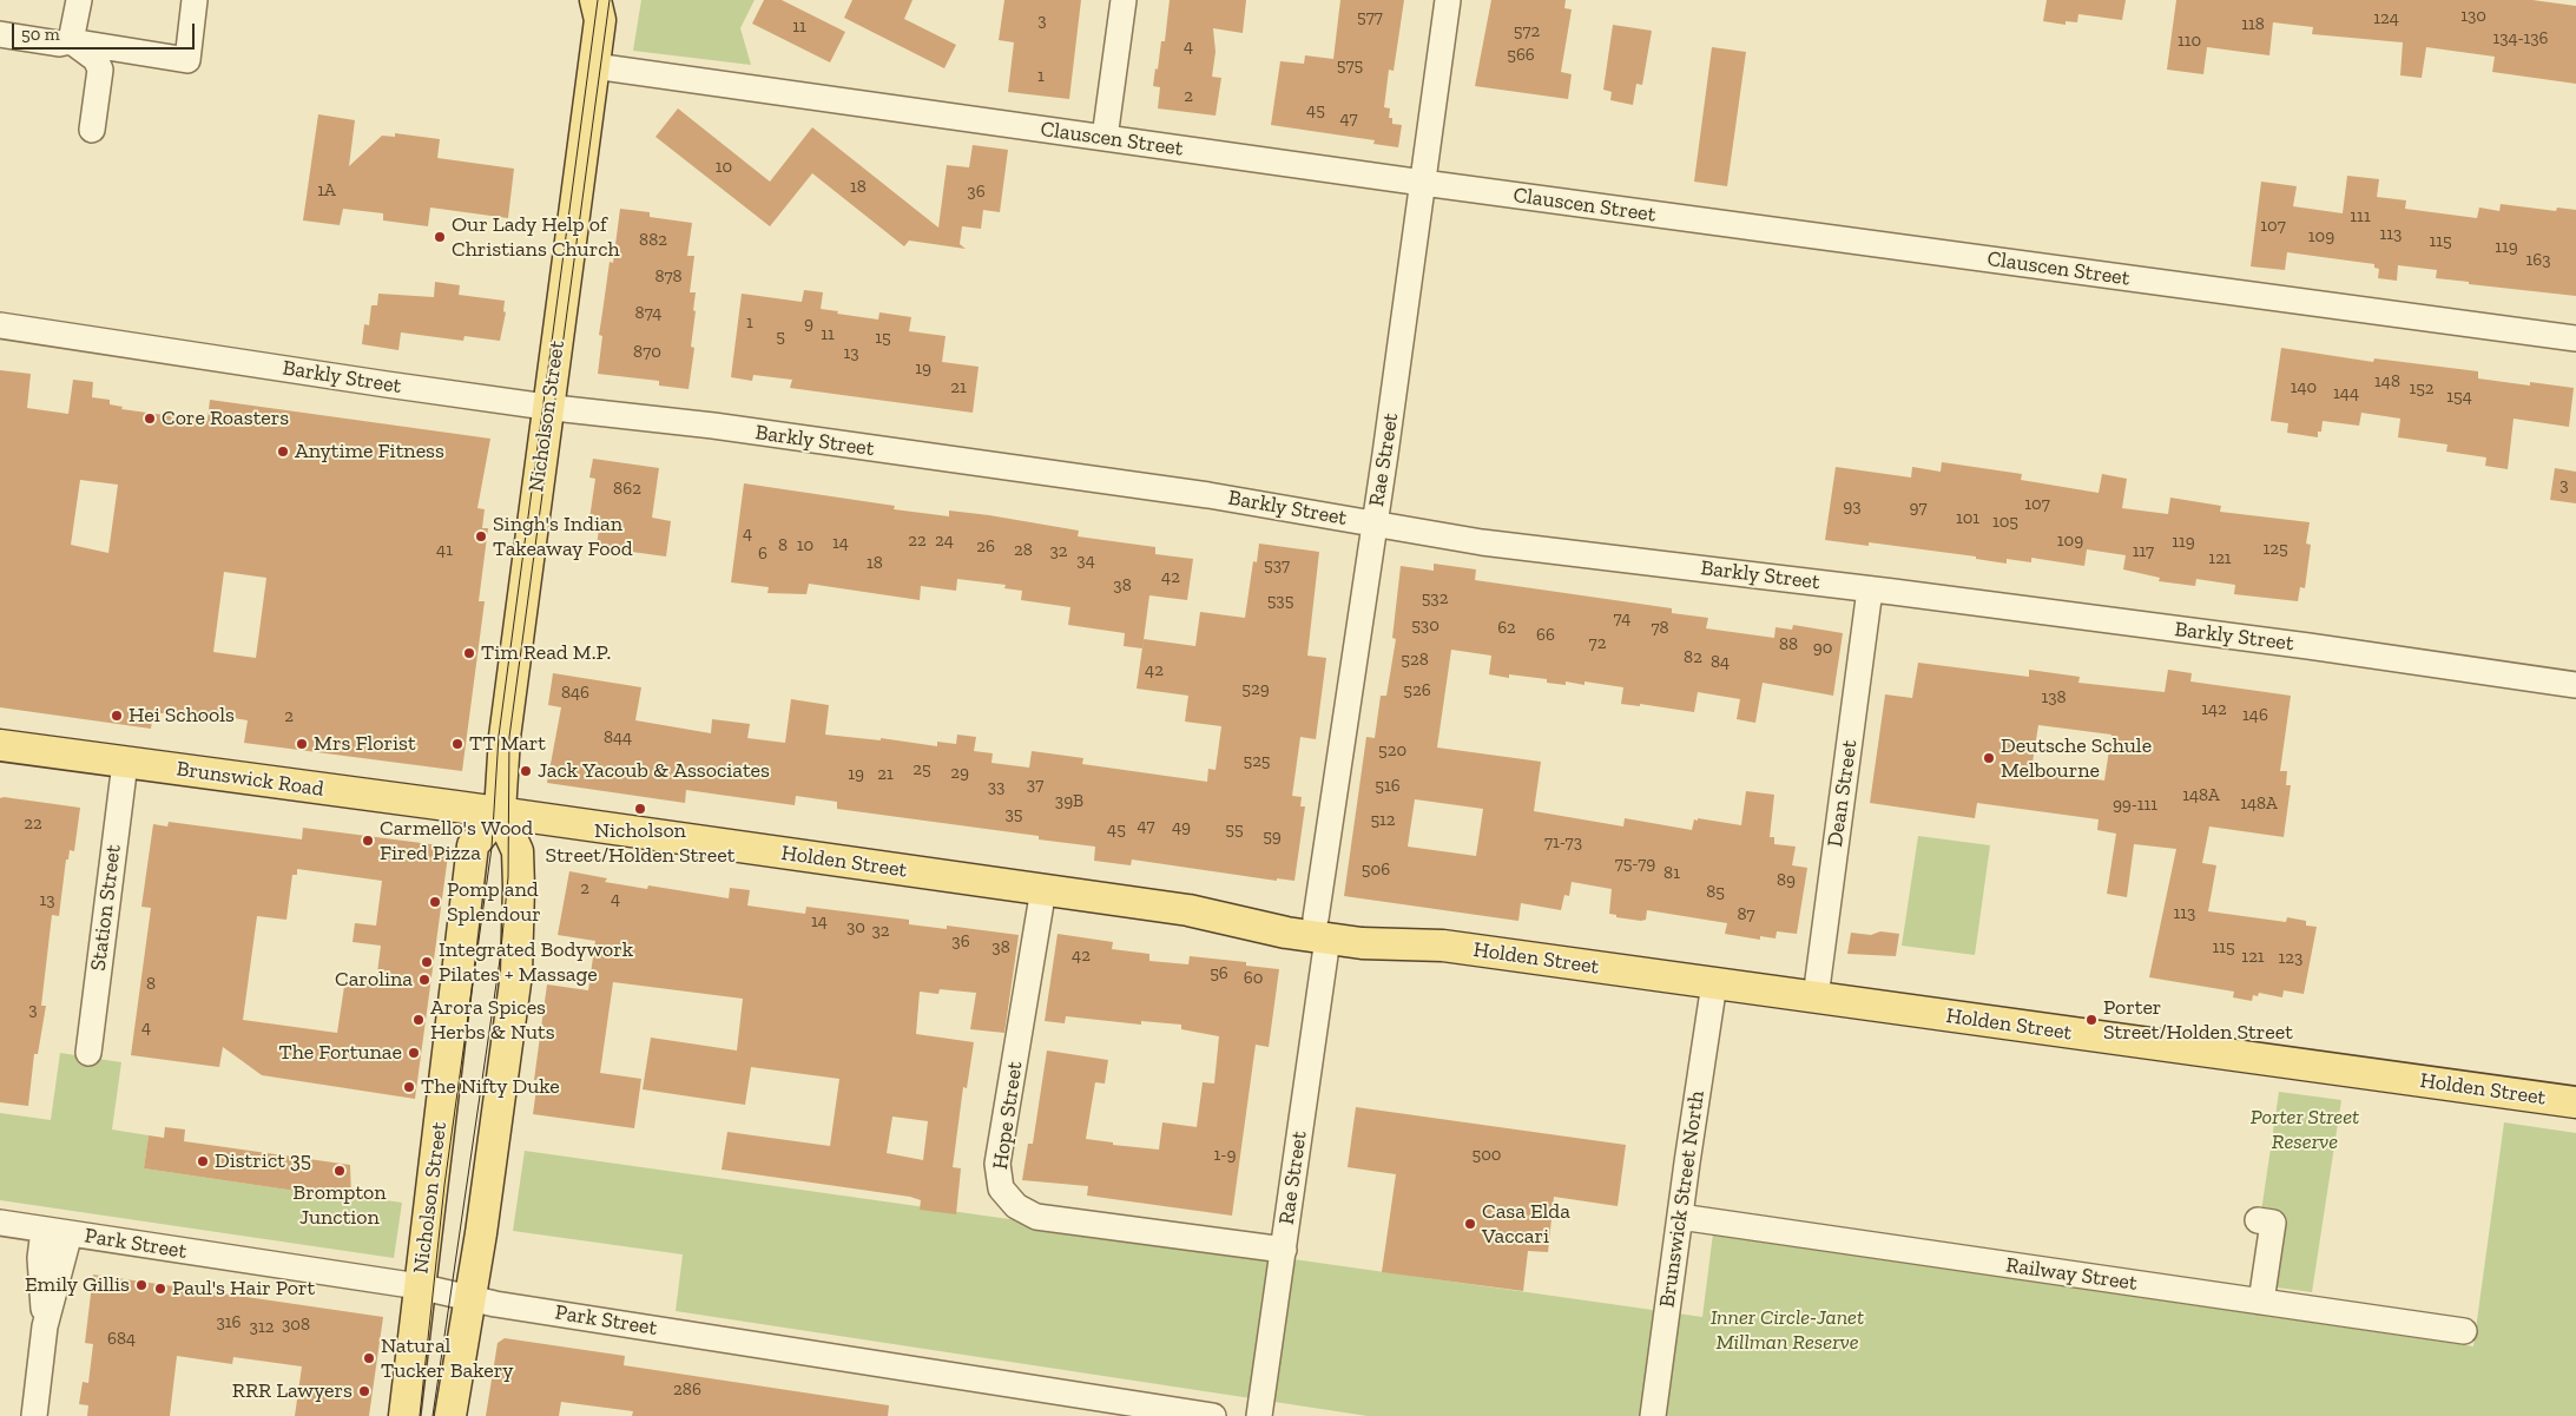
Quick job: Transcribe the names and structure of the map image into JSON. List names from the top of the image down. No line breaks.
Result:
{"streets":{"main road":["Nicholson Street","Brunswick Road","Holden Street"],"street":["Clauscen Street","Barkly Street","Rae Street","Dean Street","Station Street","Hope Street","Brunswick Street North","Park Street","Railway Street"]},"crossings":[["Clauscen Street","Nicholson Street"],["Clauscen Street","Rae Street"],["Barkly Street","Nicholson Street"],["Barkly Street","Rae Street"],["Barkly Street","Dean Street"],["Nicholson Street","Brunswick Road"],["Nicholson Street","Holden Street"],["Nicholson Street","Park Street"],["Rae Street","Holden Street"],["Rae Street","Hope Street"],["Brunswick Road","Holden Street"],["Brunswick Road","Station Street"],["Dean Street","Holden Street"],["Holden Street","Hope Street"],["Holden Street","Brunswick Street North"],["Brunswick Street North","Railway Street"]],"parks":["Porter Street Reserve","Inner Circle-Janet Millman Reserve"],"places":["Our Lady Help of Christians Church","Core Roasters","Anytime Fitness","Singh's Indian Takeaway Food","Tim Read M.P.","Hei Schools","Mrs Florist","TT Mart","Deutsche Schule Melbourne","Jack Yacoub & Associates","Nicholson Street/Holden Street","Carmello's Wood Fired Pizza","Pomp and Splendour","Integrated Bodywork Pilates + Massage","Carolina","Arora Spices Herbs & Nuts","Porter Street/Holden Street","The Fortunae","The Nifty Duke","District 35","Brompton Junction","Casa Elda Vaccari","Emily Gillis","Paul's Hair Port","Natural Tucker Bakery","RRR Lawyers"],"house_numbers":["130","577","124","3","118","11","572","134-136","110","4","566","575","1","2","45","47","10","18","1A","36","111","107","113","109","882","115","119","163","878","874","1","9","11","5","15","870","13","19","148","21","140","152","144","154","3","862","107","93","97","101","105","4","22","24","109","119","14","8","10","26","125","41","28","32","117","6","121","34","18","537","42","38","532","535","74","530","62","78","66","72","88","90","82","528","84","42","529","526","846","138","142","146","2","844","520","525","25","29","19","21","37","516","33","148A","39B","148A","99-111","35","512","22","47","49","45","55","59","71-73","75-79","506","81","89","2","85","4","13","113","87","14","30","32","36","38","115","42","121","123","56","60","8","3","4","1-9","500","316","308","312","684","286"],"scale_bar":"50 m"}
